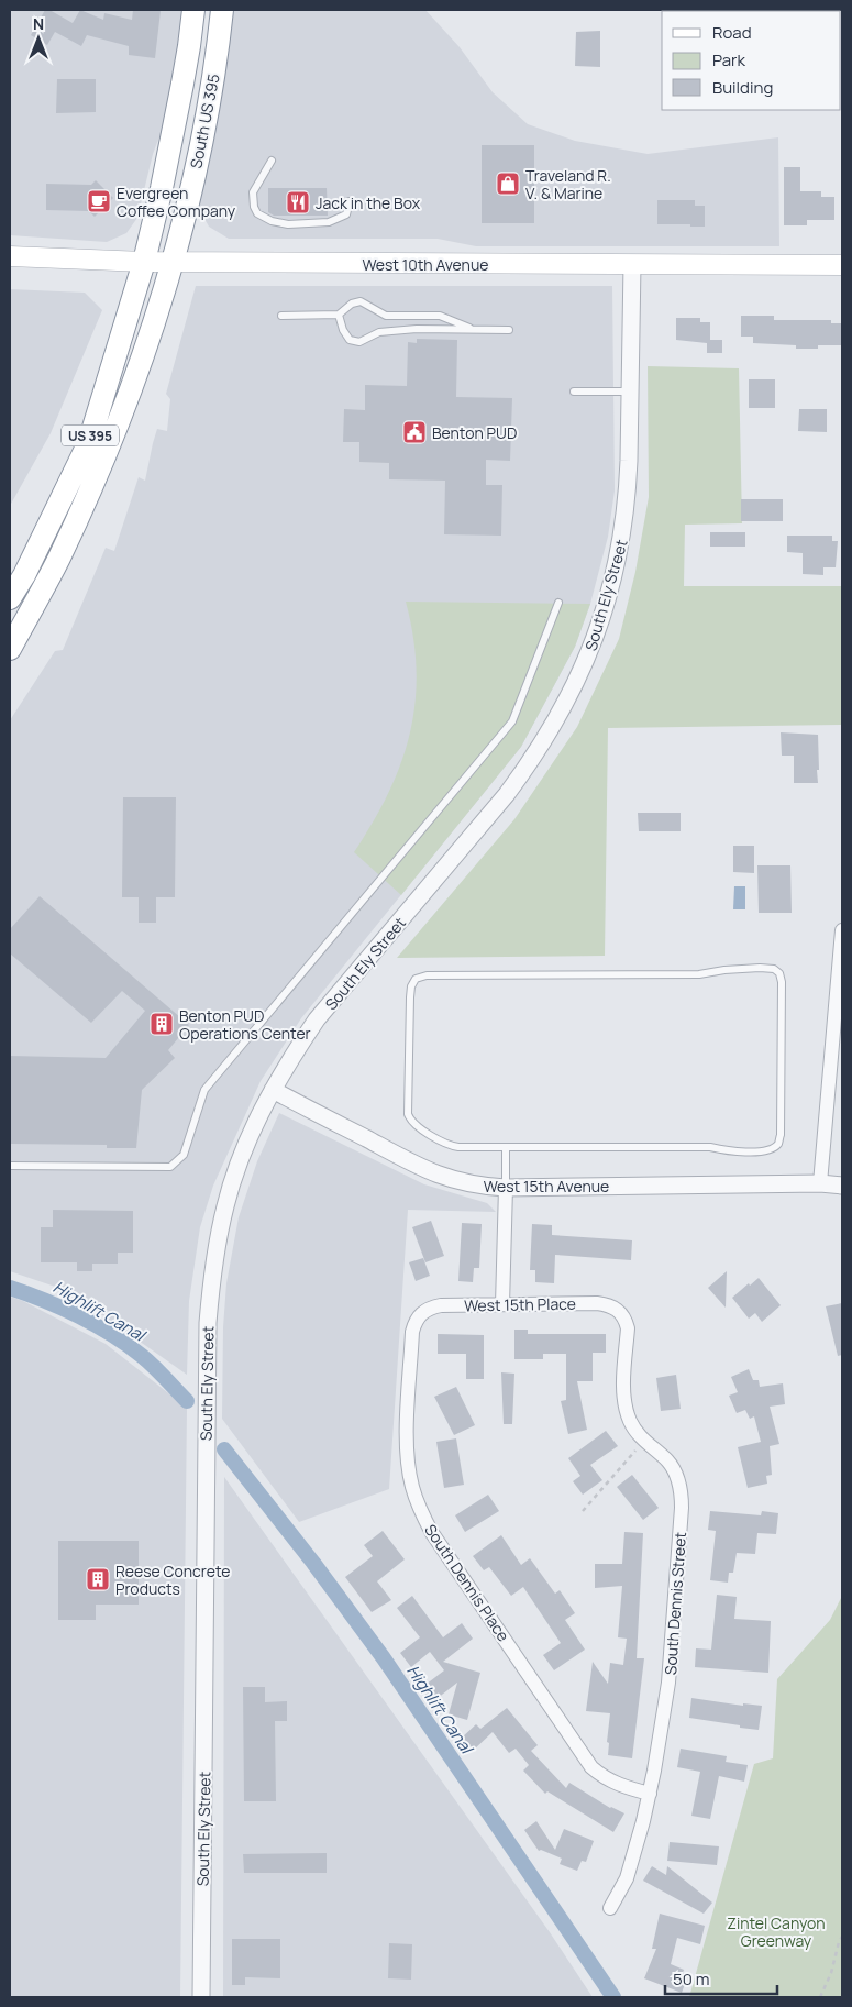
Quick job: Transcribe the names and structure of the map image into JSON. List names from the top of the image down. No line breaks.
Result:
{"streets":{"highway":["South US 395","US 395"],"main road":["West 10th Avenue"],"street":["South Ely Street","West 15th Avenue","West 15th Place","South Dennis Place","South Dennis Street"]},"crossings":[["South US 395","West 10th Avenue"],["South US 395","US 395"],["West 10th Avenue","US 395"],["West 10th Avenue","South Ely Street"],["South Ely Street","West 15th Avenue"],["West 15th Place","South Dennis Place"],["West 15th Place","South Dennis Street"],["South Dennis Place","South Dennis Street"]],"water":["Highlift Canal"],"parks":["Zintel Canyon Greenway"],"places":{"shop":["Traveland R. V. & Marine"],"cafe":["Evergreen Coffee Company"],"restaurant":["Jack in the Box"],"public building":["Benton PUD"],"building":["Benton PUD Operations Center","Reese Concrete Products"]},"legend":["Road","Park","Building"],"scale_bar":"50 m","north":"top"}
